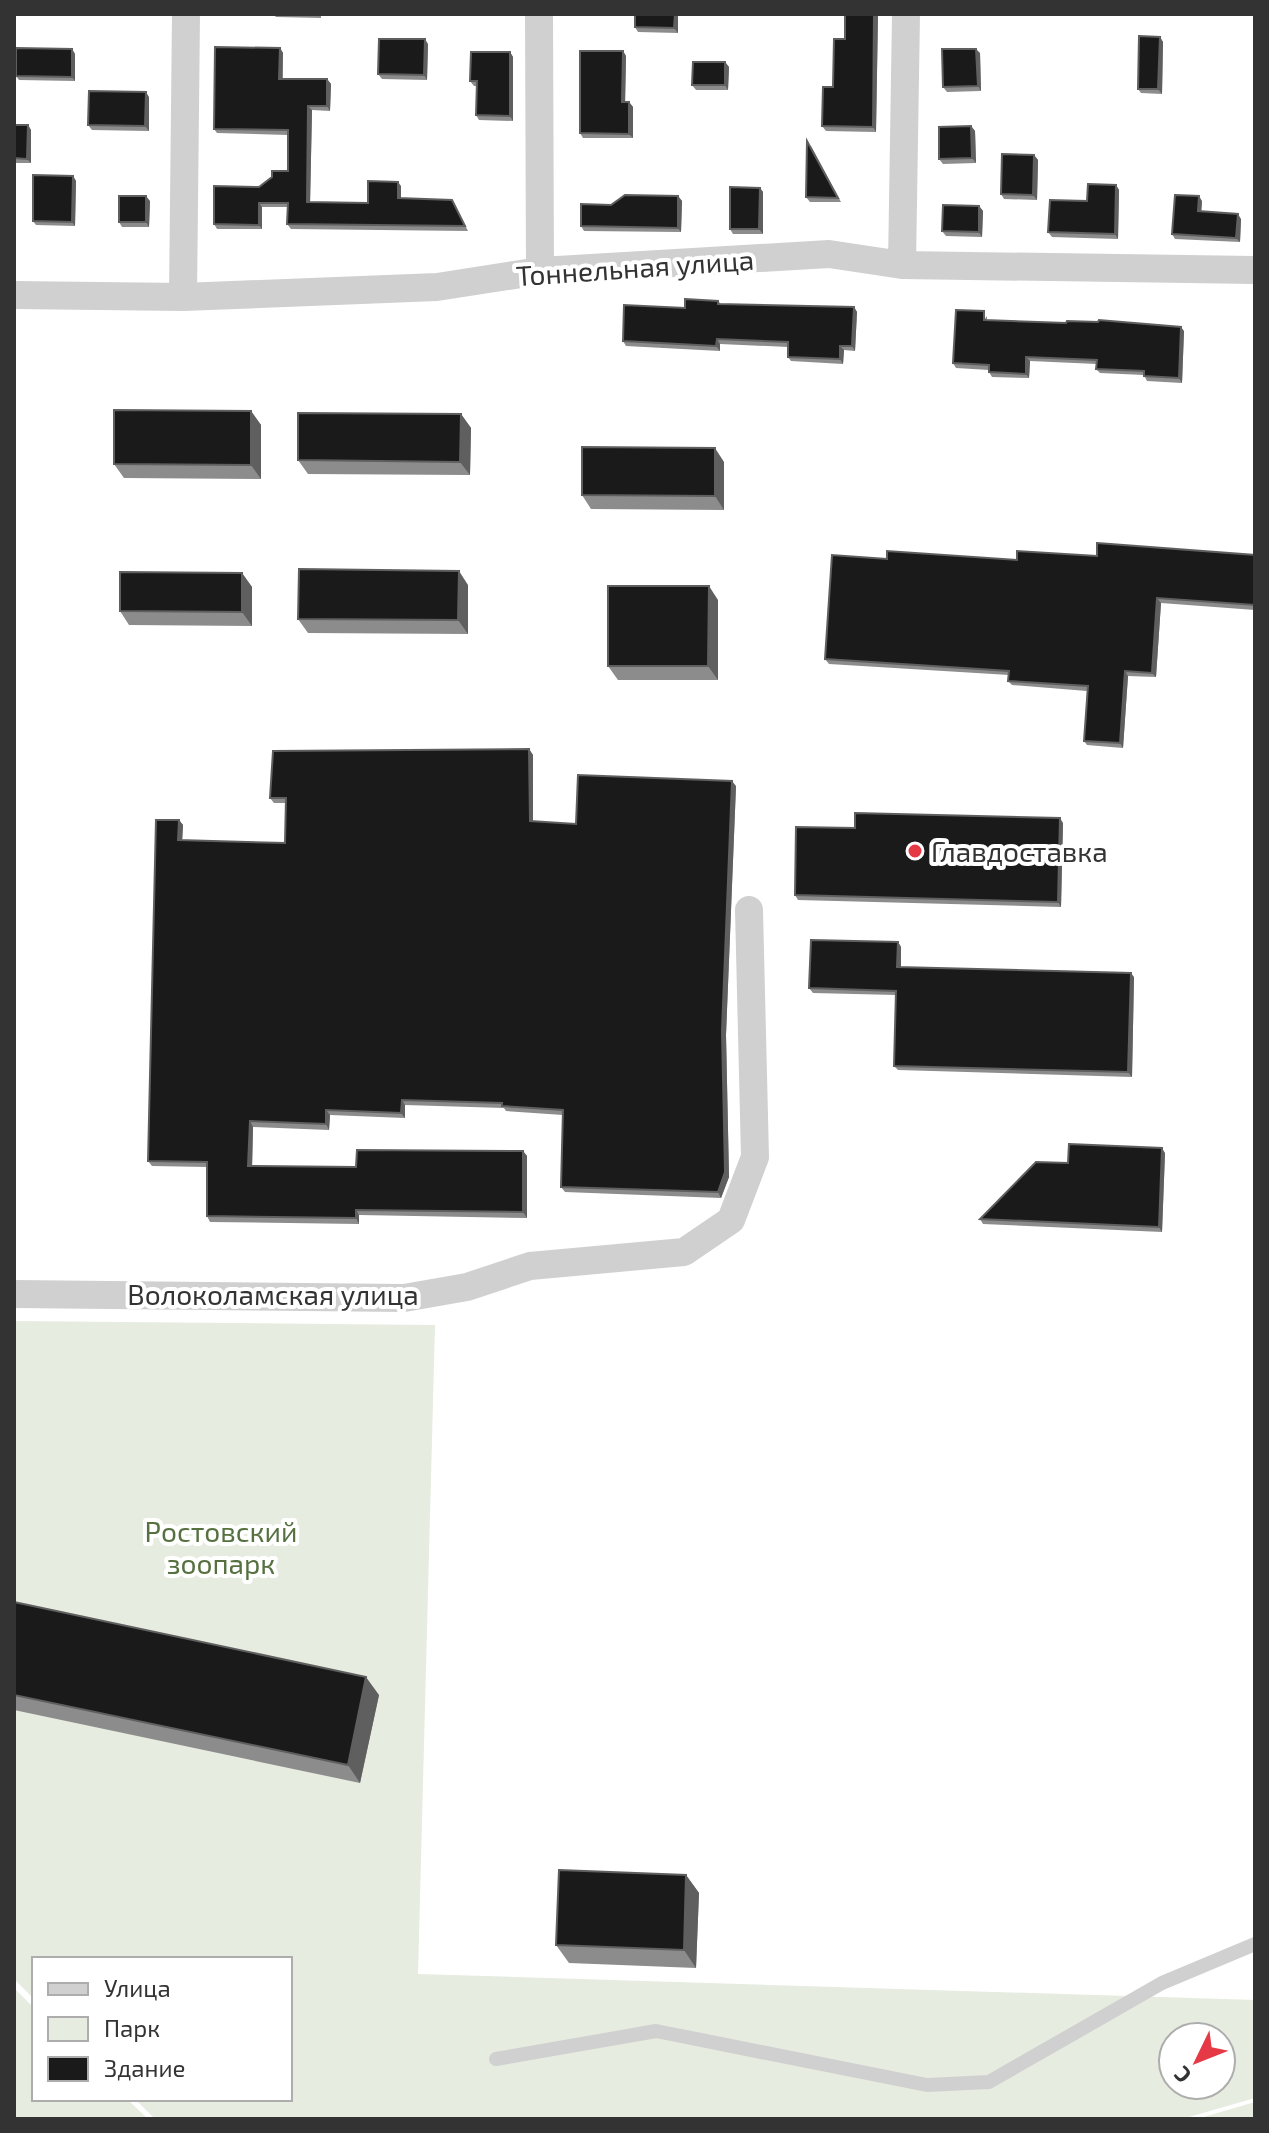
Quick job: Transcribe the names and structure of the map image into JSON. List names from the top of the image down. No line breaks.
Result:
{"streets":{"street":["Тоннельная улица","Волоколамская улица"]},"parks":["Ростовский зоопарк"],"places":["Главдоставка"],"legend":["Улица","Парк","Здание"],"north":"bottom left"}
